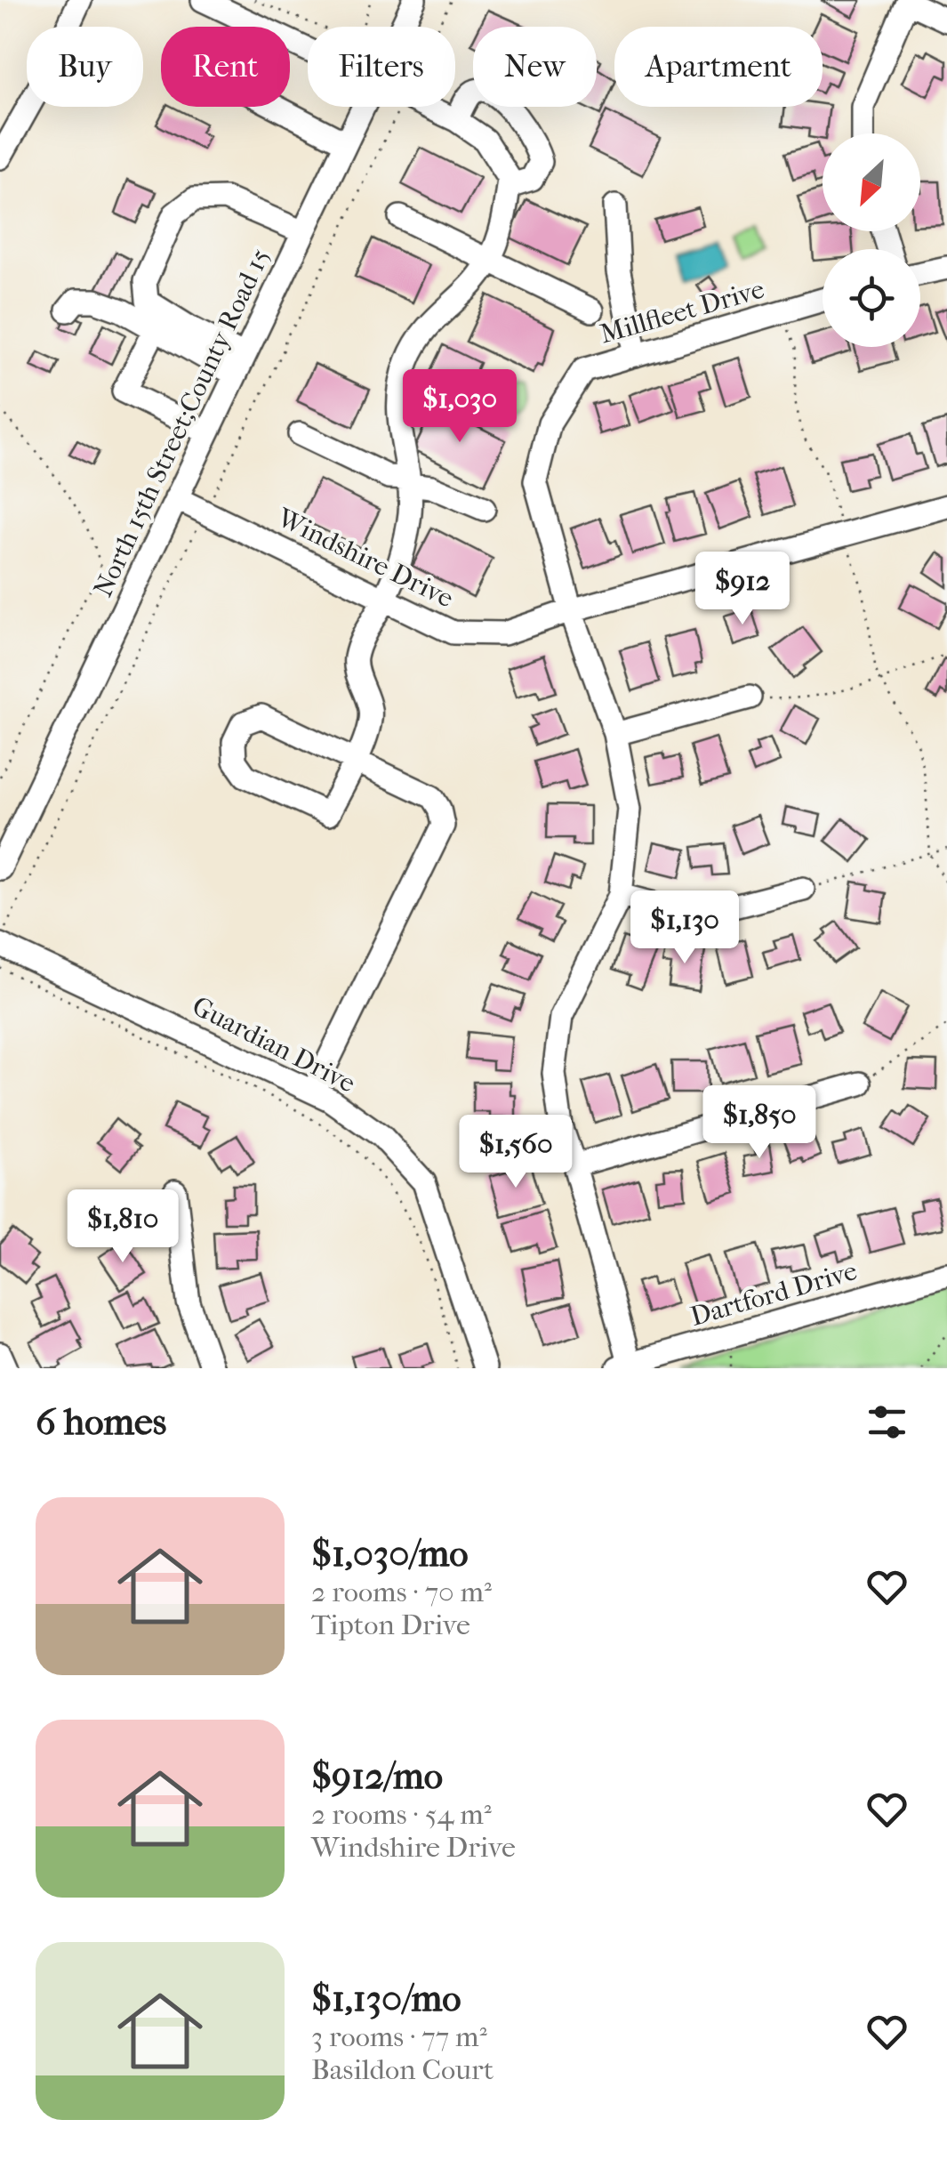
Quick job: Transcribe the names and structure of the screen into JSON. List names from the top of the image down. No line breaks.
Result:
{"streets":{"street":["Millfleet Drive","North 15th Street;County Road 15","Windshire Drive","Guardian Drive","Dartford Drive"]},"crossings":[["Millfleet Drive","Windshire Drive"],["North 15th Street;County Road 15","Windshire Drive"]],"north":"bottom left","page":{"chip":["Buy","Rent","Filters","New","Apartment"],"price":["$1,030","$912","$1,130","$1,850","$1,560","$1,810"],"heading":"6 homes","list":[{"name":"$1,030/mo","note":"2 rooms · 70 m² · Tipton Drive"},{"name":"$912/mo","note":"2 rooms · 54 m² · Windshire Drive"},{"name":"$1,130/mo","note":"3 rooms · 77 m² · Basildon Court"}]}}
